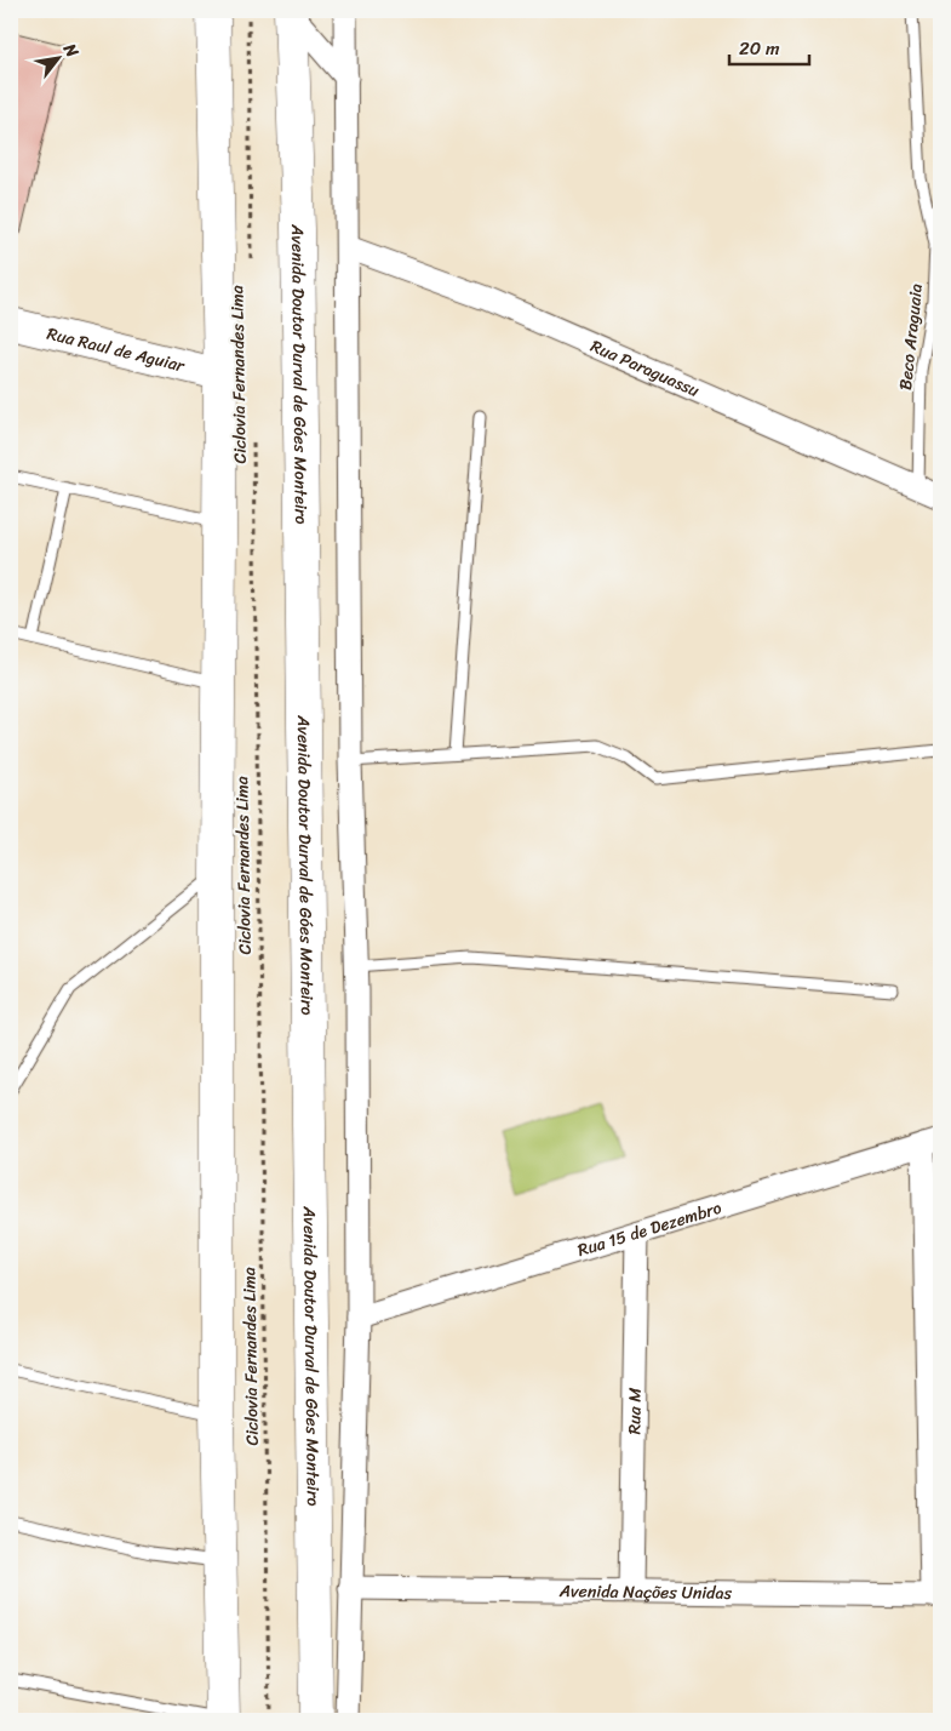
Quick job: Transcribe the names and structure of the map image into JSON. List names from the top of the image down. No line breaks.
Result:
{"streets":{"highway":["Avenida Doutor Durval de Góes Monteiro"],"street":["Rua Raul de Aguiar","Rua Paraguassu","Rua 15 de Dezembro","Rua M","Avenida Nações Unidas"],"lane":["Beco Araguaia"],"path":["Ciclovia Fernandes Lima"]},"crossings":[["Beco Araguaia","Rua Paraguassu"],["Rua 15 de Dezembro","Rua M"],["Rua M","Avenida Nações Unidas"]],"scale_bar":"20 m","north":"top right"}
